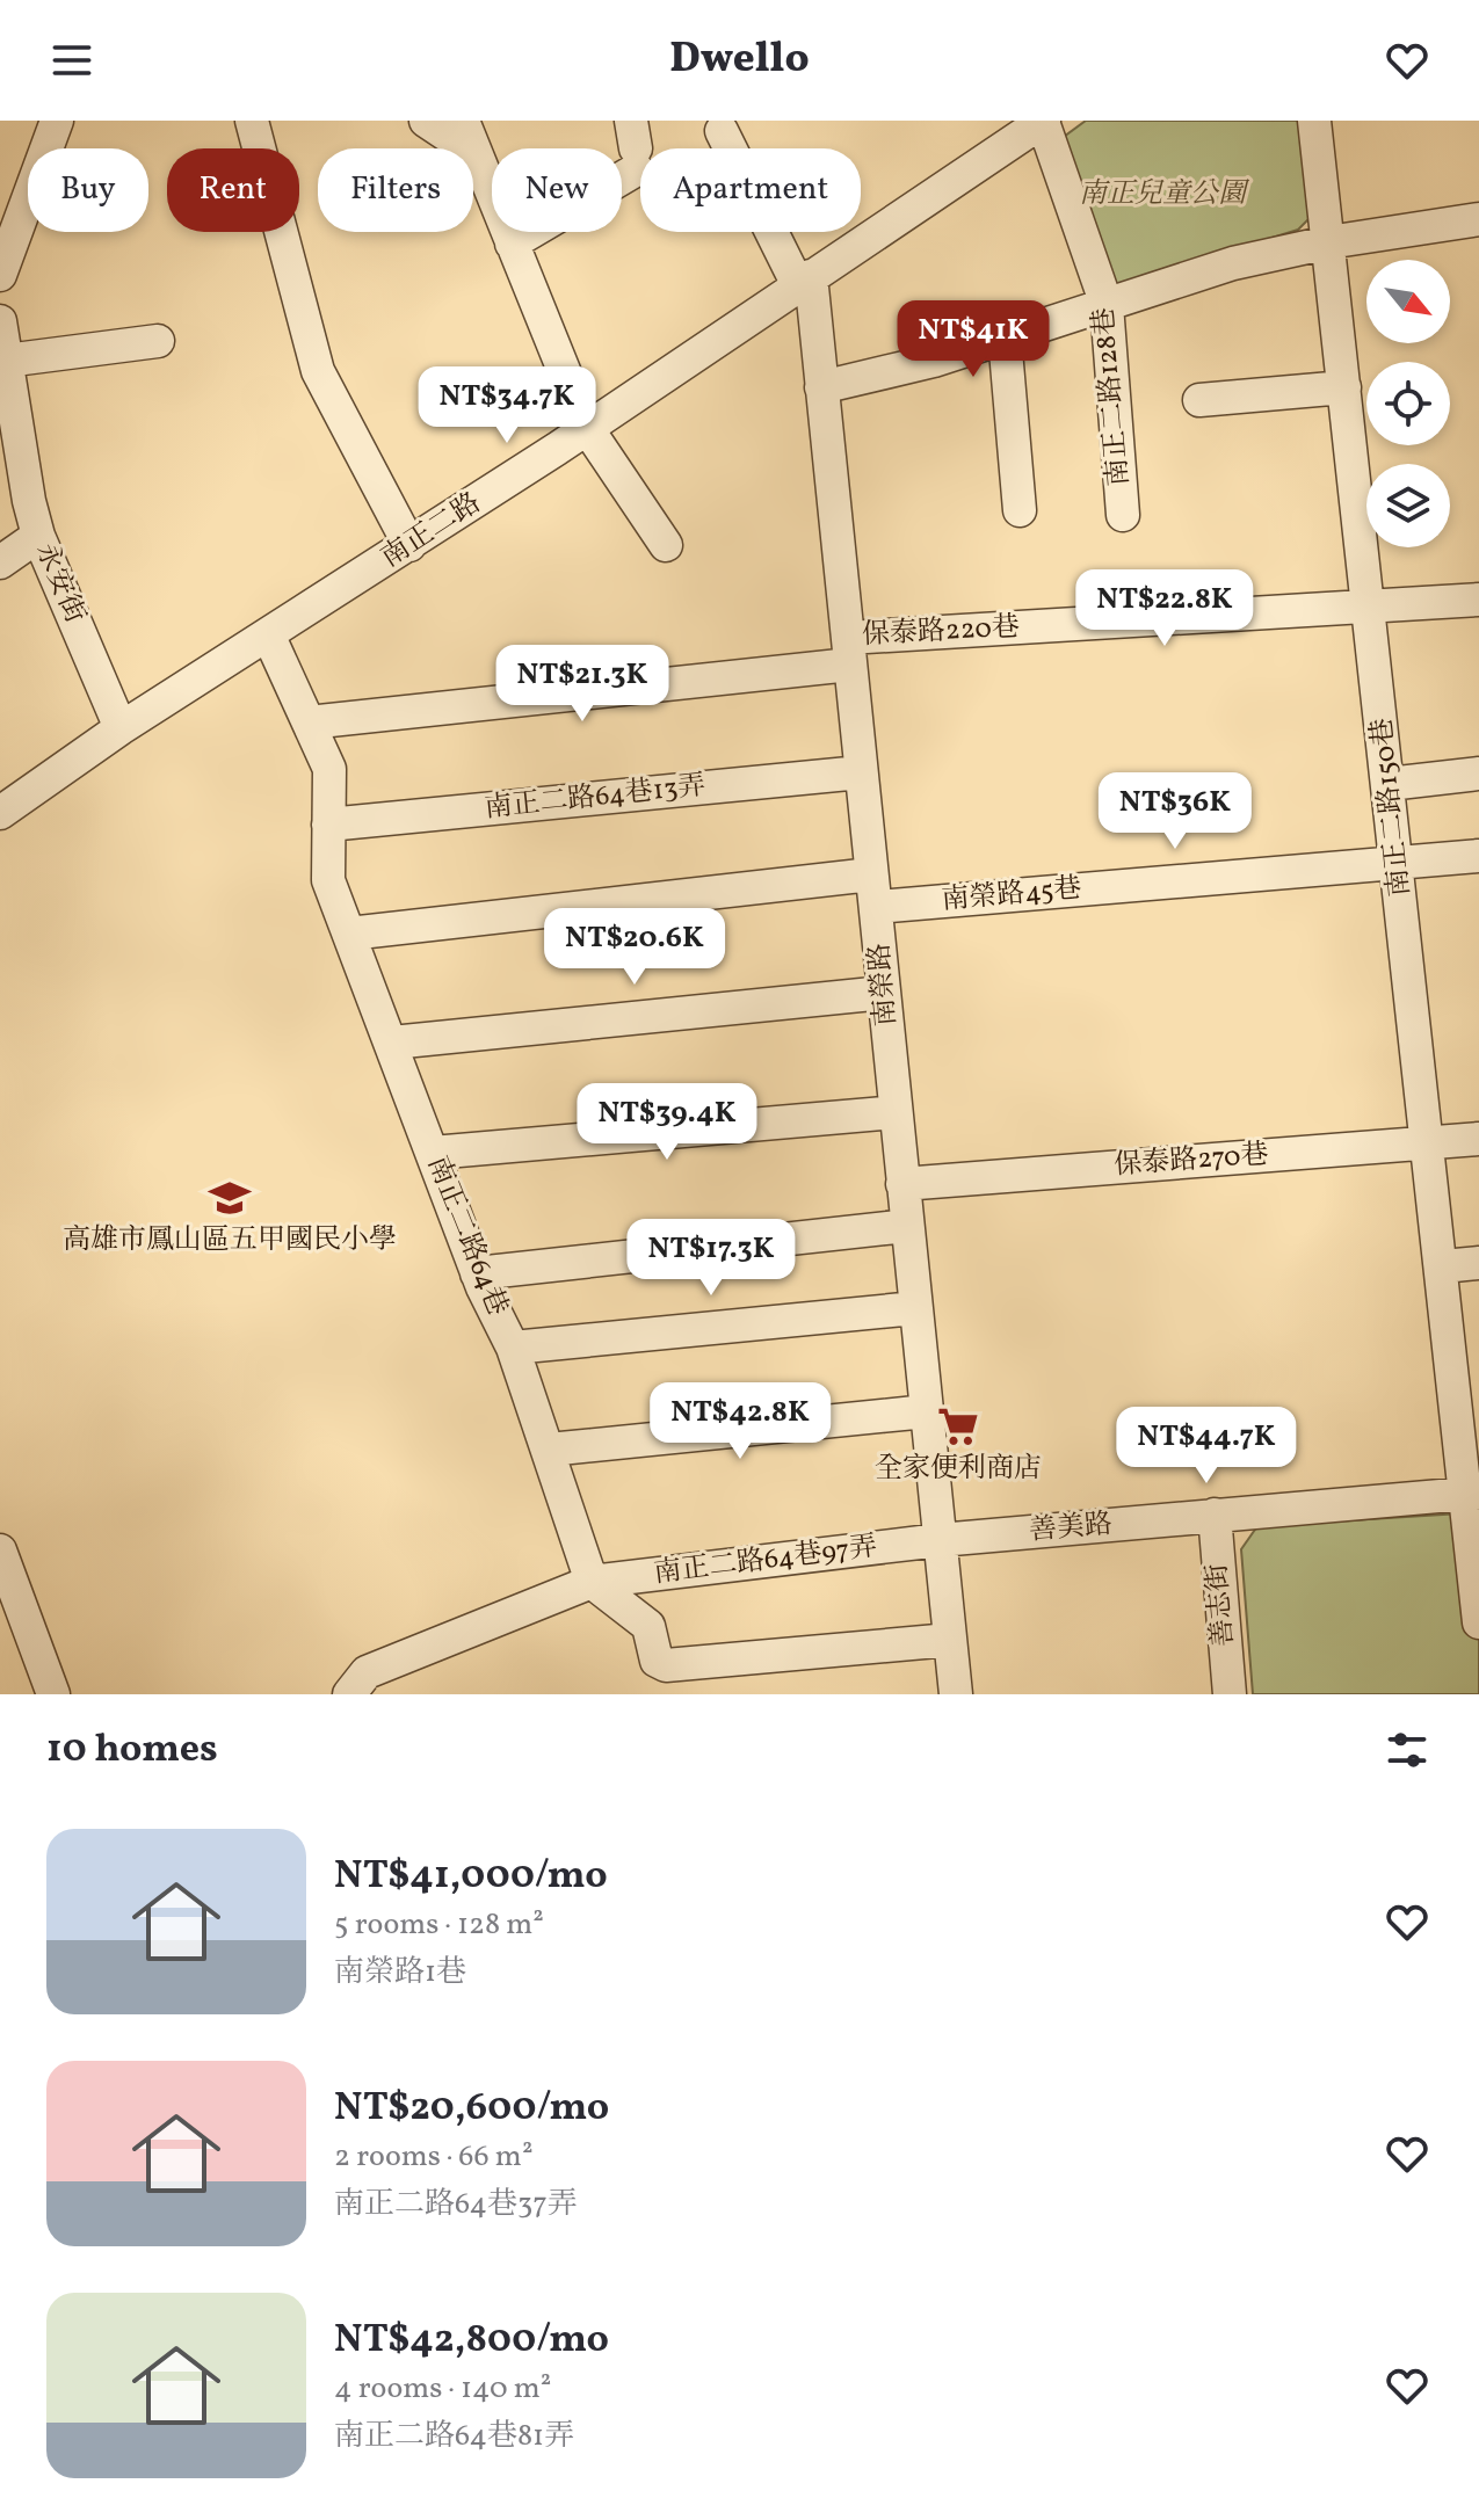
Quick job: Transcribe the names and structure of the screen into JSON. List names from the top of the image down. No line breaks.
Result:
{"streets":{"street":["南正二路128巷","南正二路","永安街","保泰路220巷","南正二路64巷13弄","南正二路150巷","南榮路45巷","南榮路","保泰路270巷","南正二路64巷","善美路","南正二路64巷97弄","善志街"]},"crossings":[["南正二路128巷","南正二路"],["南正二路","永安街"],["南正二路","南榮路"],["南正二路","南正二路64巷"],["保泰路220巷","南正二路150巷"],["保泰路220巷","南榮路"],["保泰路220巷","南正二路64巷"],["南正二路64巷13弄","南榮路"],["南正二路64巷13弄","南正二路64巷"],["南正二路150巷","南榮路45巷"],["南正二路150巷","保泰路270巷"],["南正二路150巷","善美路"],["南榮路45巷","南榮路"],["南榮路","保泰路270巷"],["南榮路","善美路"],["南榮路","南正二路64巷97弄"],["南正二路64巷","南正二路64巷97弄"],["善美路","南正二路64巷97弄"],["善美路","善志街"]],"parks":["南正兒童公園"],"places":{"school or university":["高雄市鳳山區五甲國民小學"],"supermarket":["全家便利商店"]},"north":"bottom right","page":{"header":"Dwello","chip":["Buy","Rent","Filters","New","Apartment"],"price":["NT$41K","NT$34.7K","NT$22.8K","NT$21.3K","NT$36K","NT$20.6K","NT$39.4K","NT$17.3K","NT$42.8K","NT$44.7K"],"heading":"10 homes","list":[{"name":"NT$41,000/mo","note":"5 rooms · 128 m² · 南榮路1巷"},{"name":"NT$20,600/mo","note":"2 rooms · 66 m² · 南正二路64巷37弄"},{"name":"NT$42,800/mo","note":"4 rooms · 140 m² · 南正二路64巷81弄"}]}}
